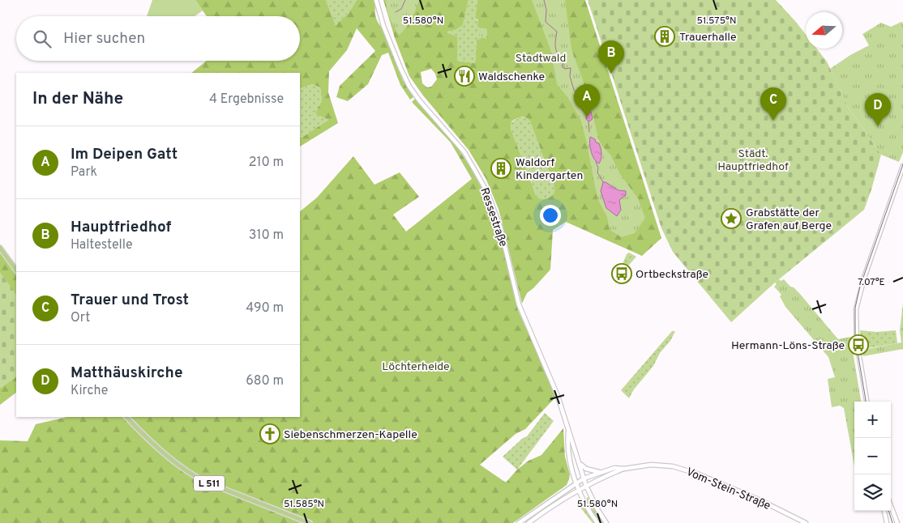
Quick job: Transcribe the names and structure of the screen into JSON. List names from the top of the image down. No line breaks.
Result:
{"streets":{"main road":["Ressestraße","L 511","Vom-Stein-Straße"]},"crossings":[["Ressestraße","Vom-Stein-Straße"]],"parks":["Stadtwald","Städt. Hauptfriedhof","Löchterheide"],"places":{"building":["Trauerhalle","Waldorf Kindergarten"],"restaurant":["Waldschenke"],"place":["Grabstätte der Grafen auf Berge"],"bus stop":["Ortbeckstraße","Hermann-Löns-Straße"],"church":["Siebenschmerzen-Kapelle"]},"north":"left","page":{"search":"Hier suchen","pins":["B","A","C","D"],"heading":["In der Nähe","4 Ergebnisse"],"list":[{"mark":"A","name":"Im Deipen Gatt","note":"Park","value":"210 m"},{"mark":"B","name":"Hauptfriedhof","note":"Haltestelle","value":"310 m"},{"mark":"C","name":"Trauer und Trost","note":"Ort","value":"490 m"},{"mark":"D","name":"Matthäuskirche","note":"Kirche","value":"680 m"}],"map_buttons":["+","−"]},"coordinates":["51.580°N","51.575°N","7.07°E","51.585°N"]}
